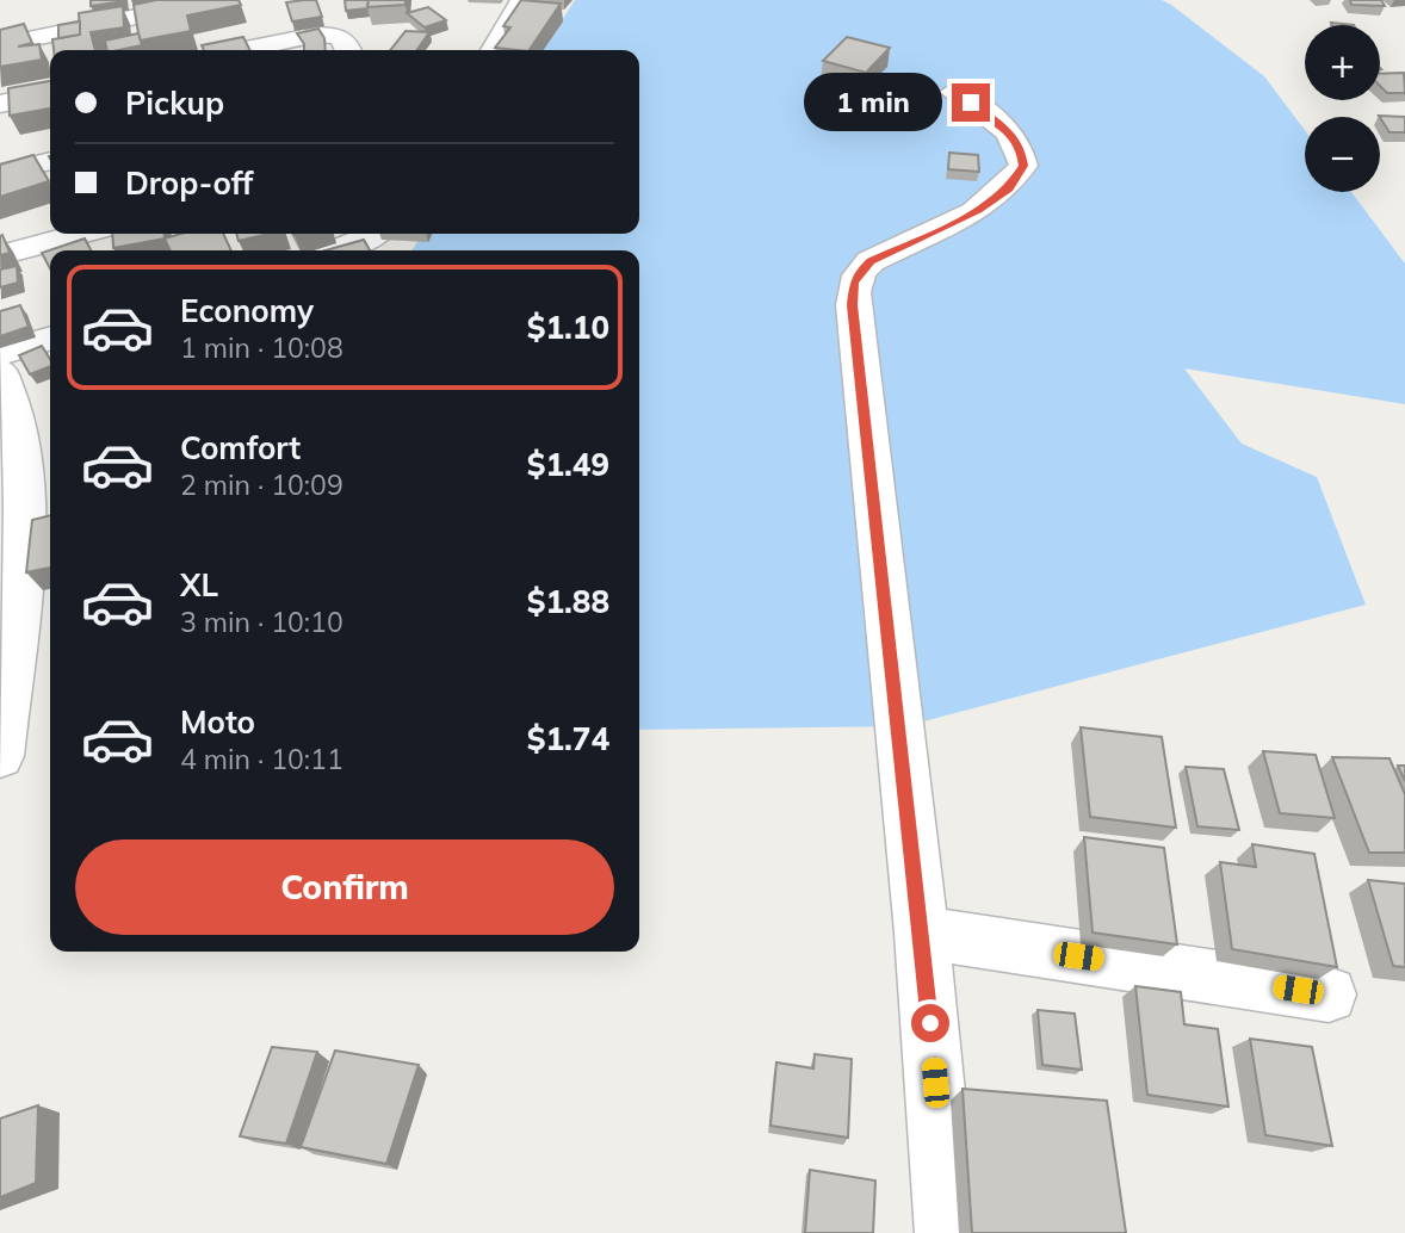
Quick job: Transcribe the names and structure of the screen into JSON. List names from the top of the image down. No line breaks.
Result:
{"page":{"map_buttons":["+","−"],"banner":["Pickup","Drop-off"],"bubble":"1 min","list":[{"name":"Economy","note":"1 min · 10:08","value":"$1.10"},{"name":"Comfort","note":"2 min · 10:09","value":"$1.49"},{"name":"XL","note":"3 min · 10:10","value":"$1.88"},{"name":"Moto","note":"4 min · 10:11","value":"$1.74"}],"buttons":"Confirm"}}
